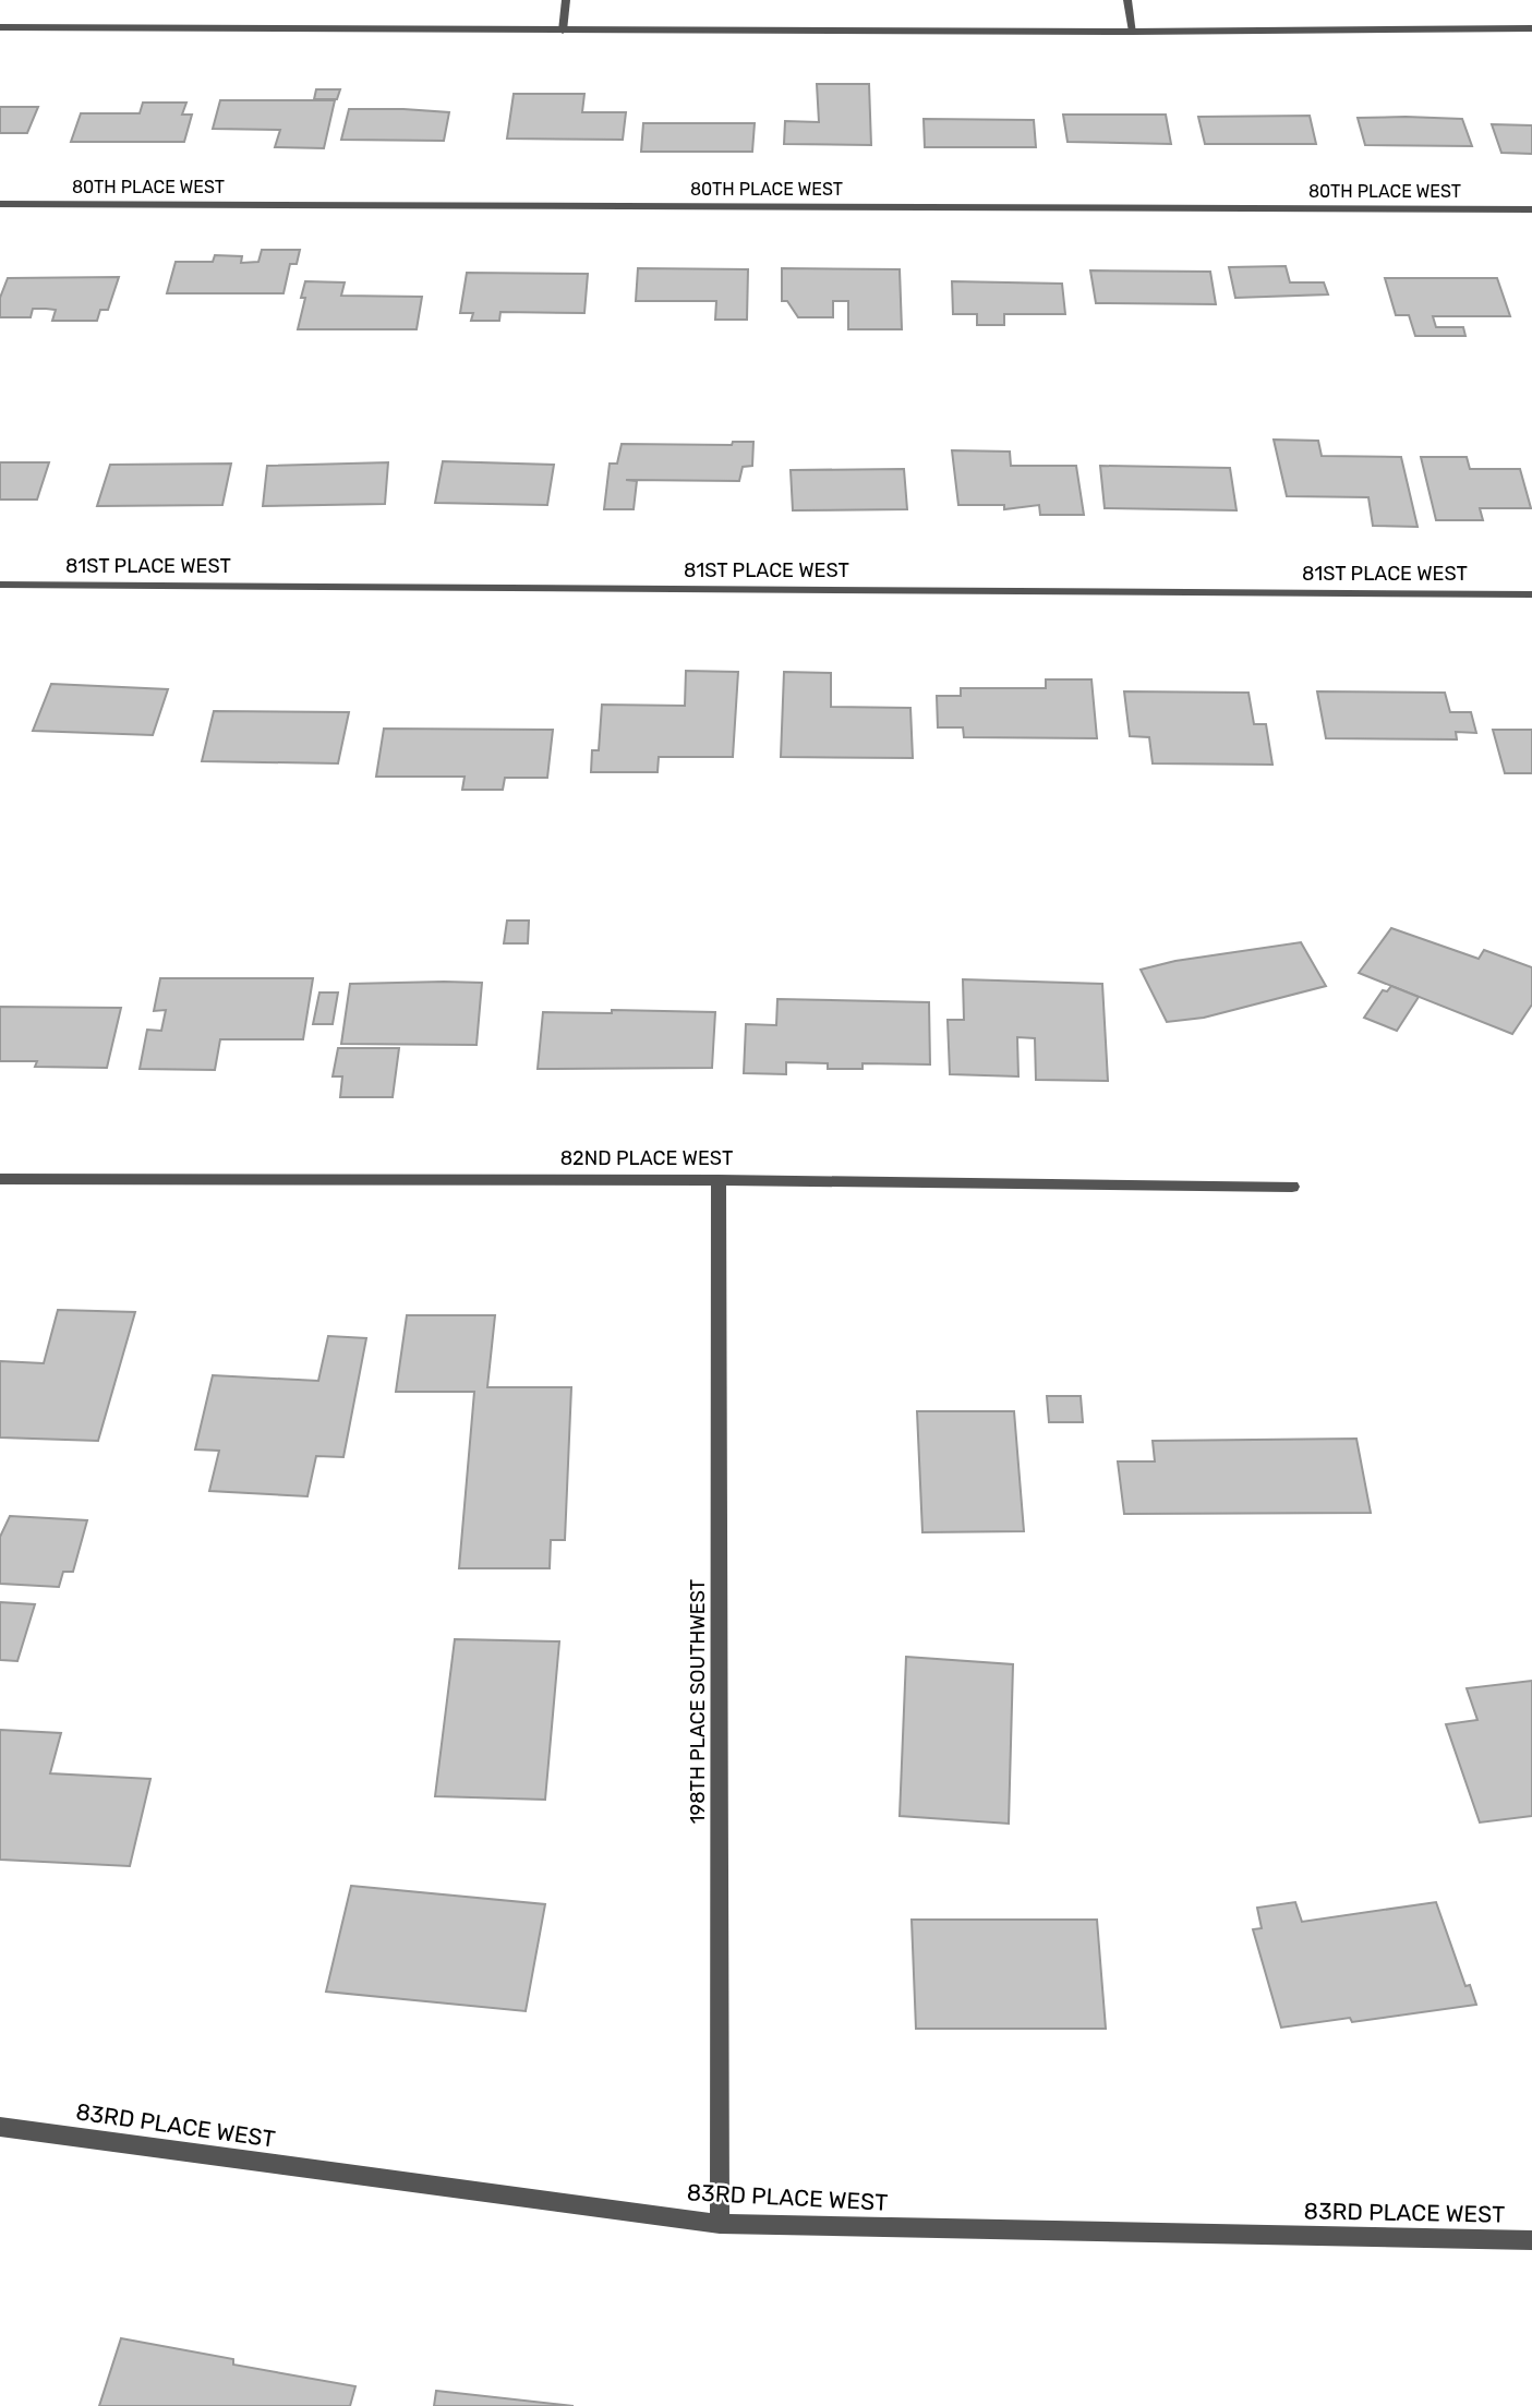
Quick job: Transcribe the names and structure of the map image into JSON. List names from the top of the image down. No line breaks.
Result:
{"streets":{"street":["80TH PLACE WEST","81ST PLACE WEST","82ND PLACE WEST","198TH PLACE SOUTHWEST","83RD PLACE WEST"]},"crossings":[["82ND PLACE WEST","198TH PLACE SOUTHWEST"],["198TH PLACE SOUTHWEST","83RD PLACE WEST"]]}
